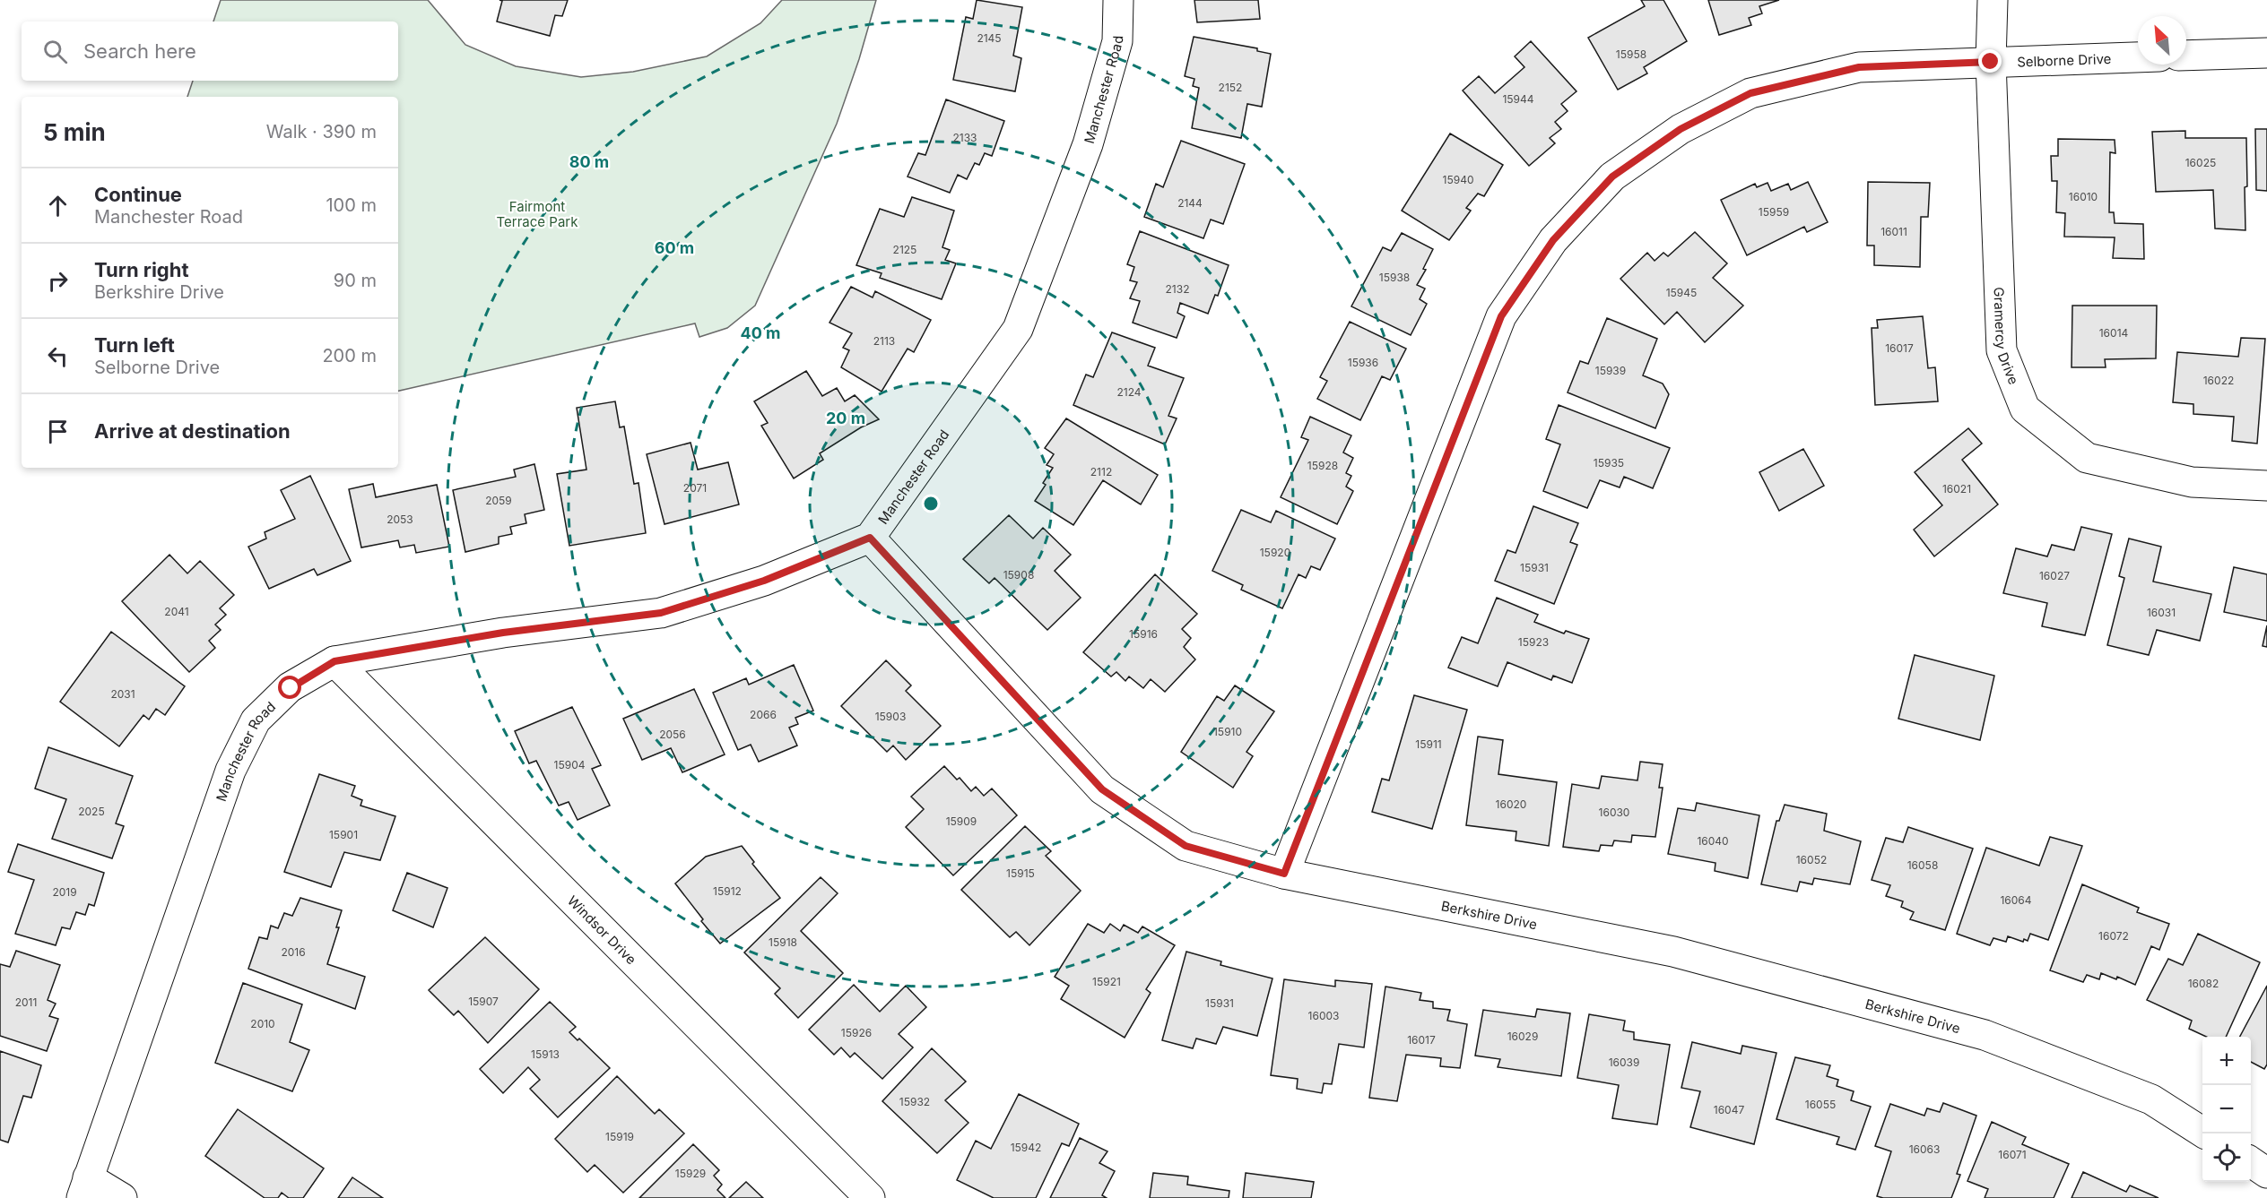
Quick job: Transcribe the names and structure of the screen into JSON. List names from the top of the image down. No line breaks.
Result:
{"streets":{"street":["Selborne Drive","Manchester Road","Gramercy Drive","Berkshire Drive","Windsor Drive"]},"crossings":[["Selborne Drive","Gramercy Drive"],["Selborne Drive","Berkshire Drive"],["Manchester Road","Berkshire Drive"],["Manchester Road","Windsor Drive"]],"parks":["Fairmont Terrace Park"],"house_numbers":["2145","15958","2152","15944","2133","16025","15940","16010","2144","15959","16011","2125","15938","2132","15945","16014","2113","16017","15936","15939","16022","2124","15935","15928","2112","2071","16021","2059","2053","15920","15931","15908","16027","2041","16031","15916","15923","2031","2066","15903","15910","2056","15911","15904","16020","2025","16030","15909","15901","16040","16052","16058","15915","15912","2019","16064","16072","15918","2016","15921","16082","15907","2011","15931","16003","2010","15926","16029","16017","15913","16039","15932","16055","16047","15919","15942","16063","16071","15929"],"north":"top left","page":{"search":"Search here","heading":["5 min","Walk · 390 m"],"list":[["Continue","Manchester Road","100 m"],["Turn right","Berkshire Drive","90 m"],["Turn left","Selborne Drive","200 m"],"Arrive at destination"],"map_buttons":["+","−"]},"rings":["80 m","60 m","40 m","20 m"]}
